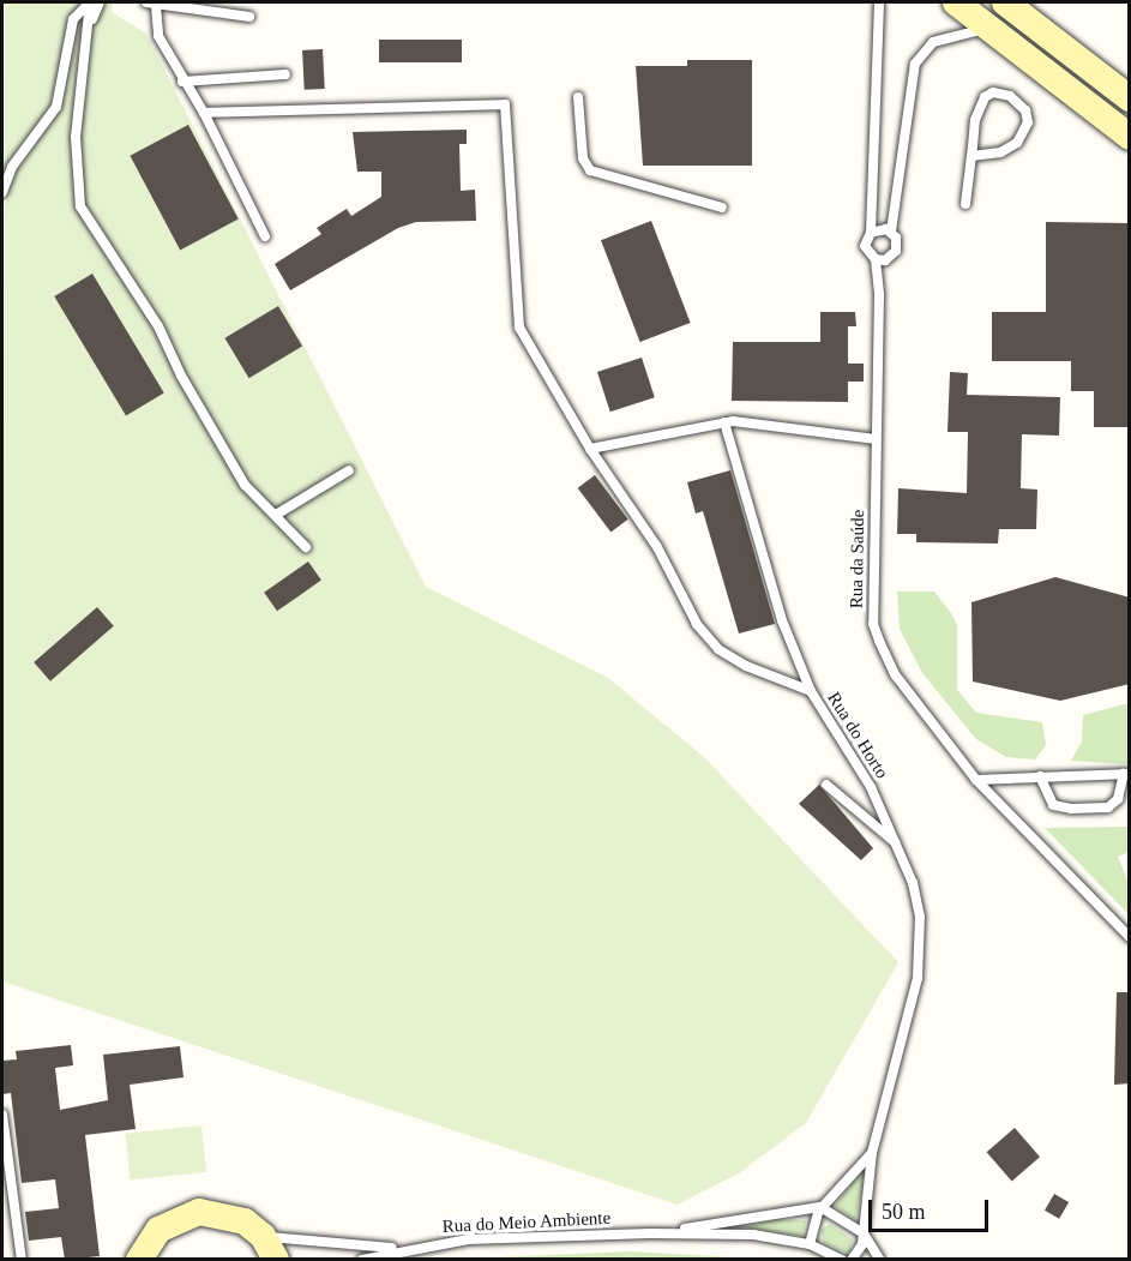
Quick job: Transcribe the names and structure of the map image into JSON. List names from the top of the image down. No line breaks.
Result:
{"streets":{"lane":["Rua da Saúde","Rua do Horto","Rua do Meio Ambiente"]},"crossings":[["Rua do Horto","Rua do Meio Ambiente"]],"scale_bar":"50 m"}
